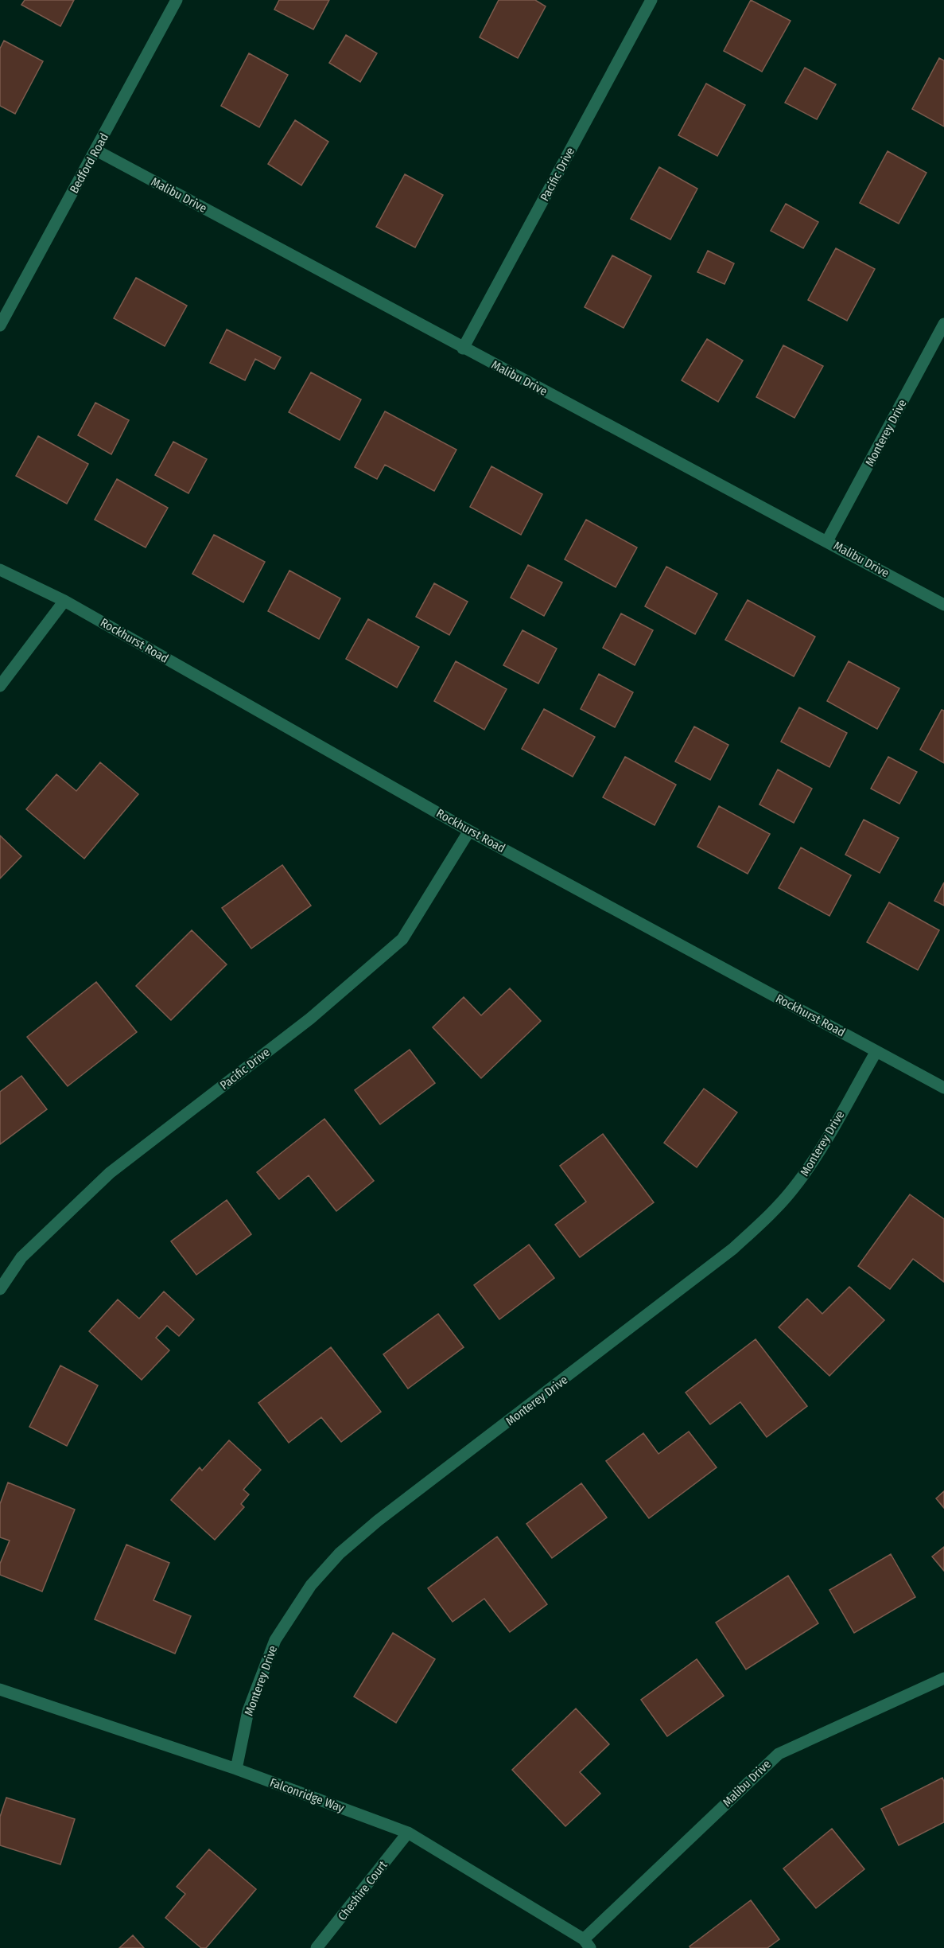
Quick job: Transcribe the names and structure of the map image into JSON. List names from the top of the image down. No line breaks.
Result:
{"streets":{"street":["Bedford Road","Pacific Drive","Malibu Drive","Monterey Drive","Rockhurst Road","Falconridge Way","Cheshire Court"]},"crossings":[["Bedford Road","Malibu Drive"],["Pacific Drive","Malibu Drive"],["Pacific Drive","Rockhurst Road"],["Malibu Drive","Monterey Drive"],["Malibu Drive","Falconridge Way"],["Monterey Drive","Rockhurst Road"],["Monterey Drive","Falconridge Way"],["Falconridge Way","Cheshire Court"]]}
